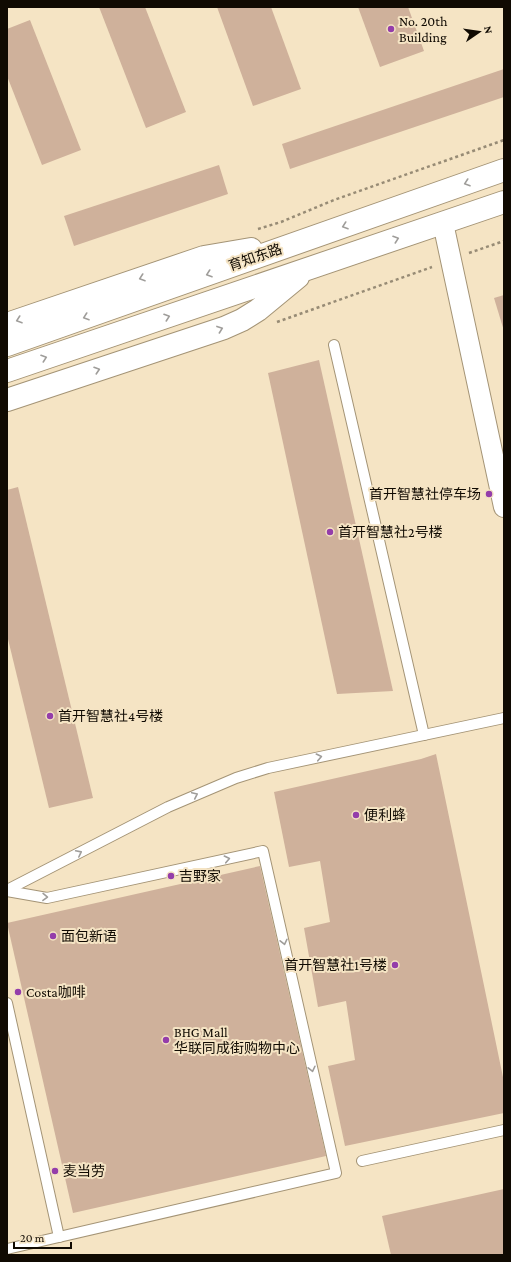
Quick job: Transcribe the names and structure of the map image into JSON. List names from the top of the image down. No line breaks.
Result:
{"streets":{"main road":["育知东路"]},"places":["No. 20th Building","首开智慧社停车场","首开智慧社2号楼","首开智慧社4号楼","便利蜂","吉野家","面包新语","首开智慧社1号楼","Costa咖啡","BHG Mall 华联同成街购物中心","麦当劳"],"scale_bar":"20 m","north":"right"}
